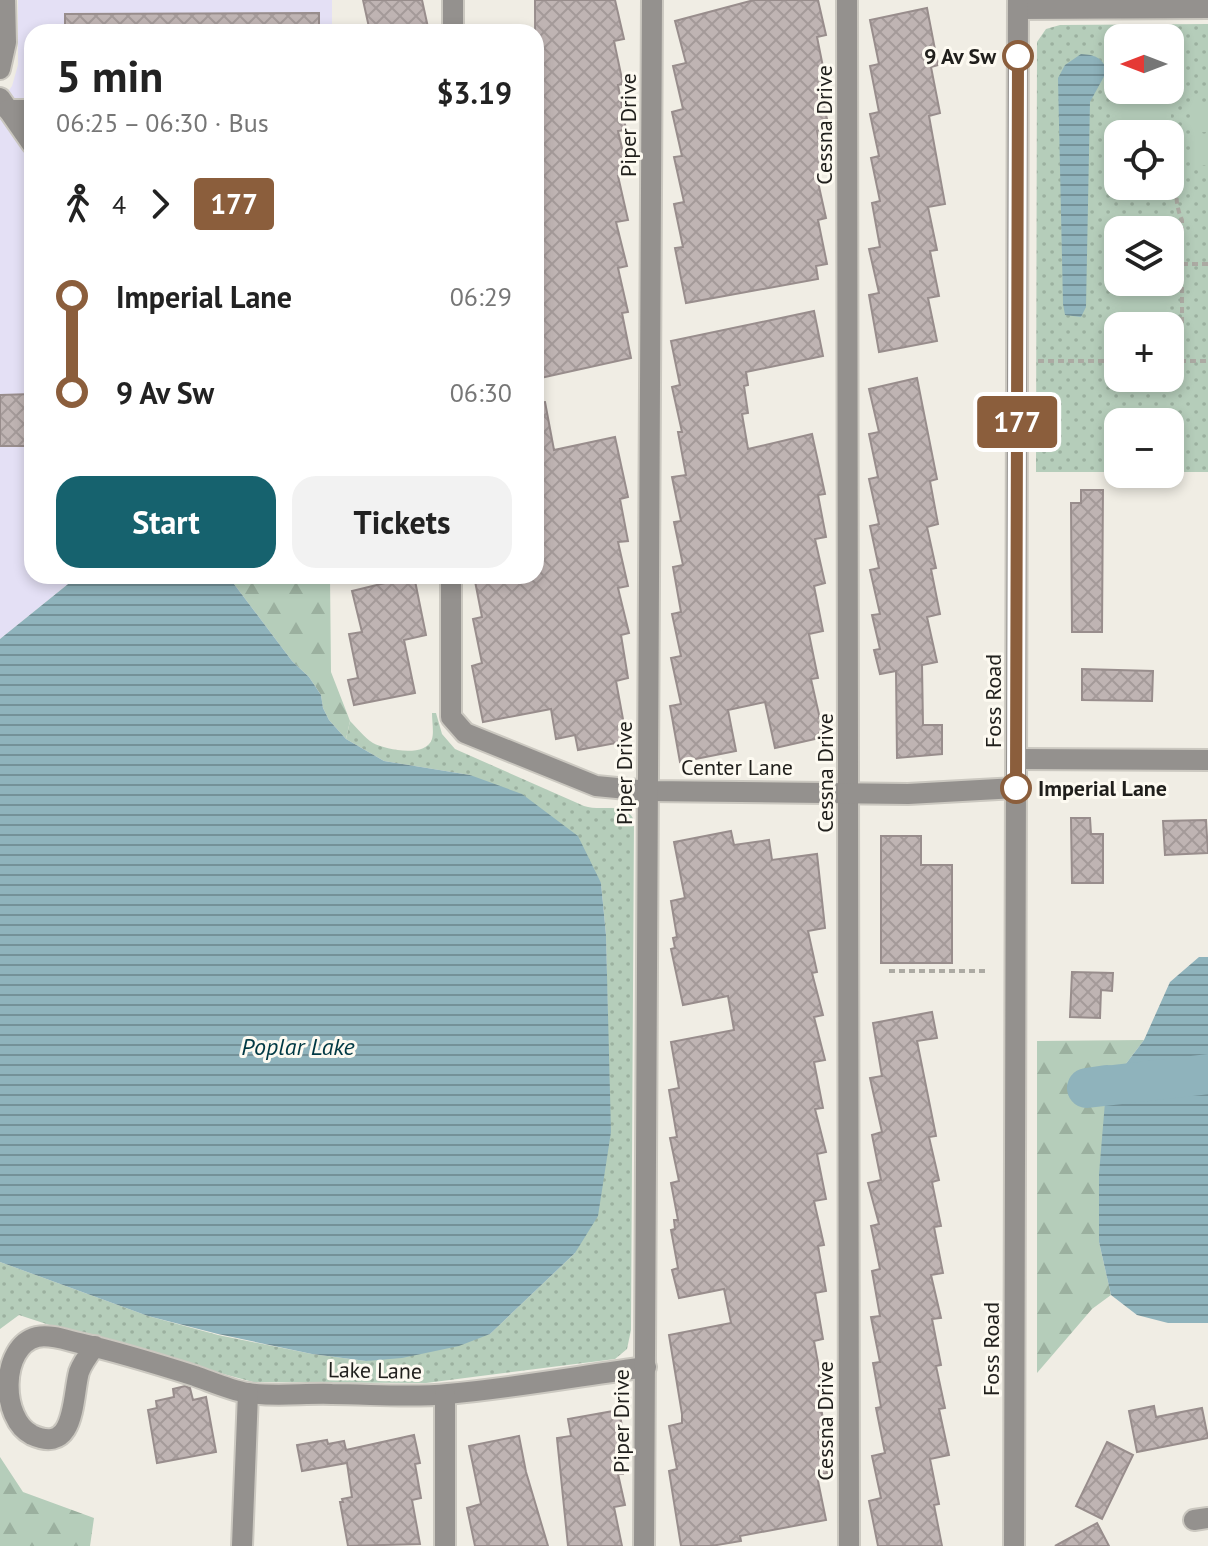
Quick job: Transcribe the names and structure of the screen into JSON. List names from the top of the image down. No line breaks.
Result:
{"streets":{"street":["Piper Drive","Cessna Drive","Foss Road","Center Lane","Lake Lane"]},"crossings":[["Piper Drive","Center Lane"],["Piper Drive","Lake Lane"],["Cessna Drive","Center Lane"],["Foss Road","Center Lane"]],"water":["Poplar Lake"],"places":["9 Av Sw","Imperial Lane"],"lines":["bus line 177"],"north":"left","page":{"on_map":"177","map_buttons":["+","−"],"heading":["5 min","06:25 – 06:30 · Bus","$3.19"],"legs":["4","177"],"list":[{"name":"Imperial Lane","value":"06:29"},{"name":"9 Av Sw","value":"06:30"}],"buttons":["Start","Tickets"]}}
